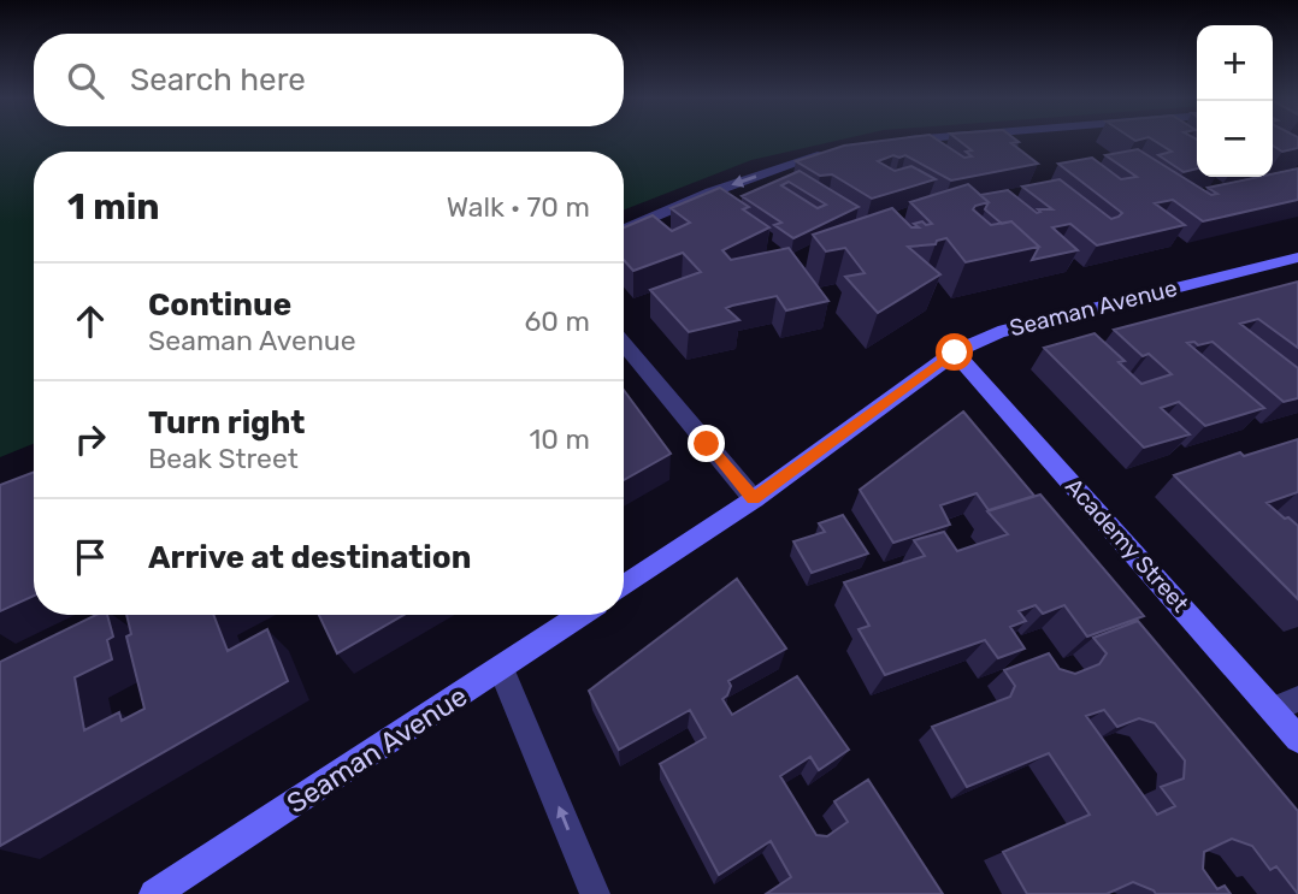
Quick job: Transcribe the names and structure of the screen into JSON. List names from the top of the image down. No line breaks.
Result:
{"streets":{"street":["Seaman Avenue","Academy Street"]},"crossings":[["Seaman Avenue","Academy Street"]],"page":{"map_buttons":["+","−"],"search":"Search here","heading":["1 min","Walk · 70 m"],"list":[["Continue","Seaman Avenue","60 m"],["Turn right","Beak Street","10 m"],"Arrive at destination"]}}
